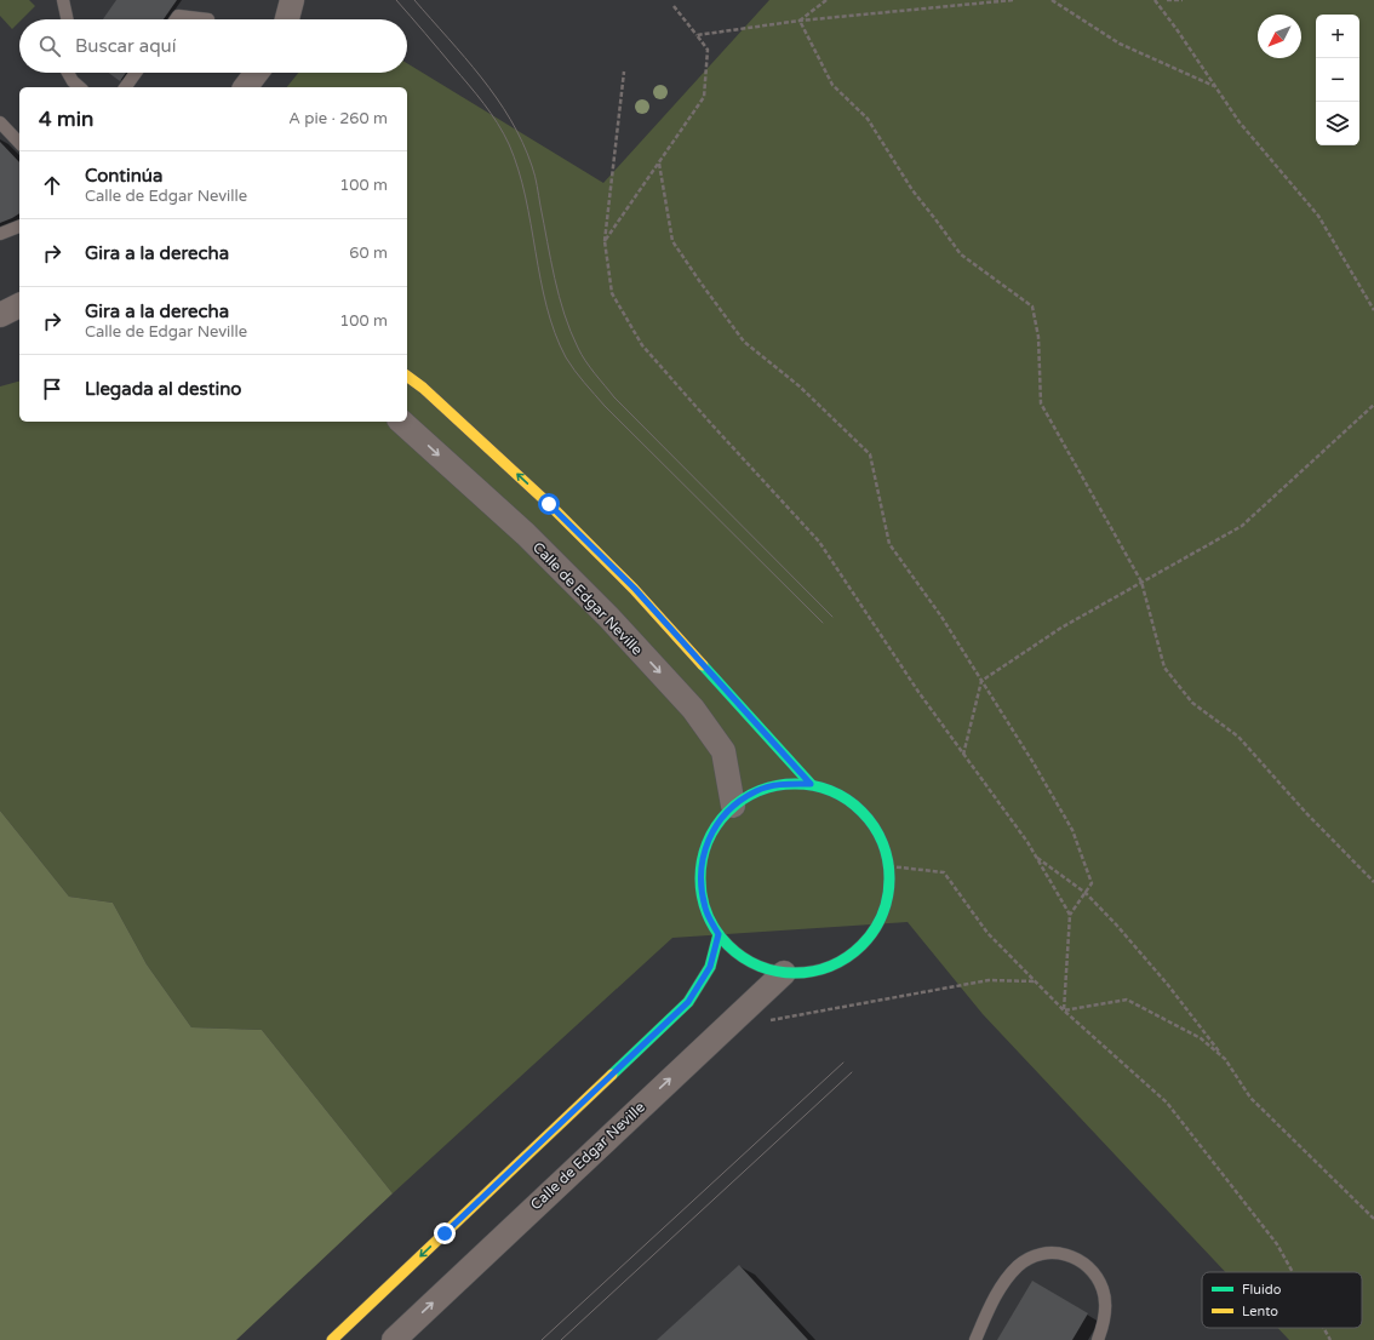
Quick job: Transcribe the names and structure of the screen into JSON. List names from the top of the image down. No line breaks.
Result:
{"streets":{"street":["Calle de Edgar Neville"]},"legend":["Fluido","Lento"],"north":"bottom left","page":{"map_buttons":["+","−"],"search":"Buscar aquí","heading":["4 min","A pie · 260 m"],"list":[["Continúa","Calle de Edgar Neville","100 m"],["Gira a la derecha","60 m"],["Gira a la derecha","Calle de Edgar Neville","100 m"],"Llegada al destino"]}}
